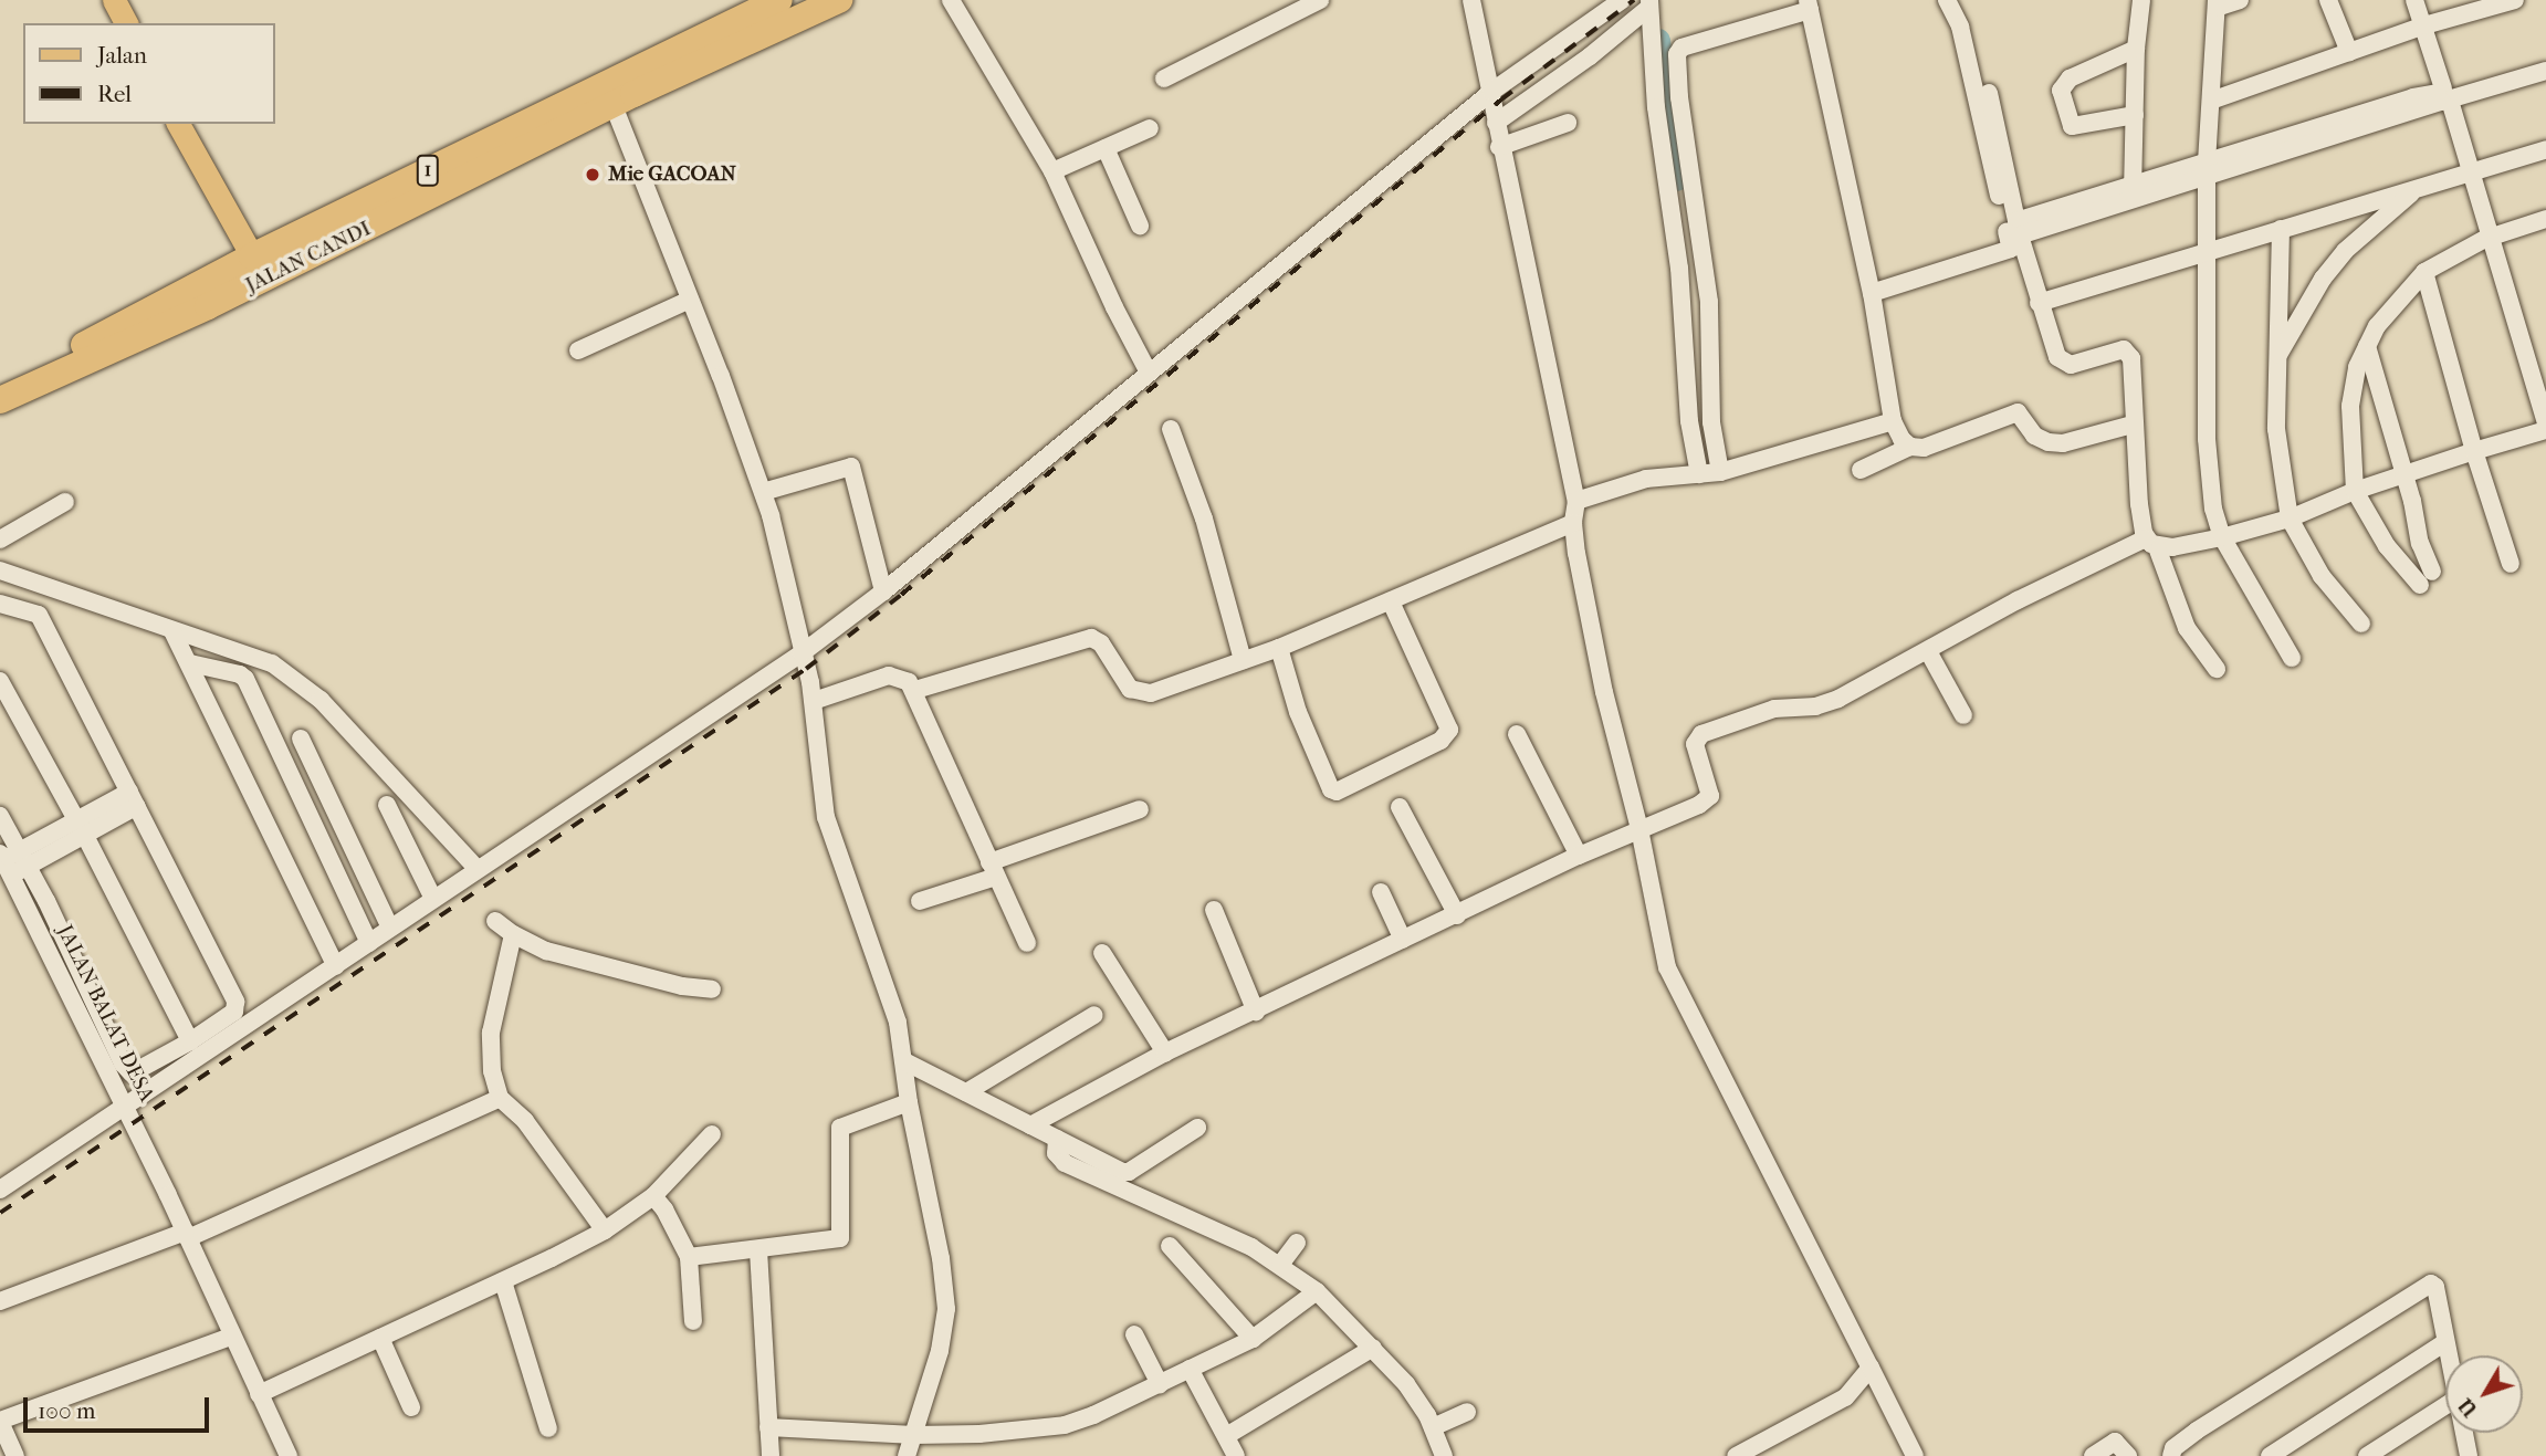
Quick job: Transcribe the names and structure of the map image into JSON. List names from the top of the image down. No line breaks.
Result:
{"streets":{"highway":["1","JALAN CANDI"],"street":["JALAN BALAT DESA"]},"crossings":[["1","JALAN CANDI"]],"places":["Mie GACOAN"],"legend":["Jalan","Rel"],"scale_bar":"100 m","north":"bottom left"}
